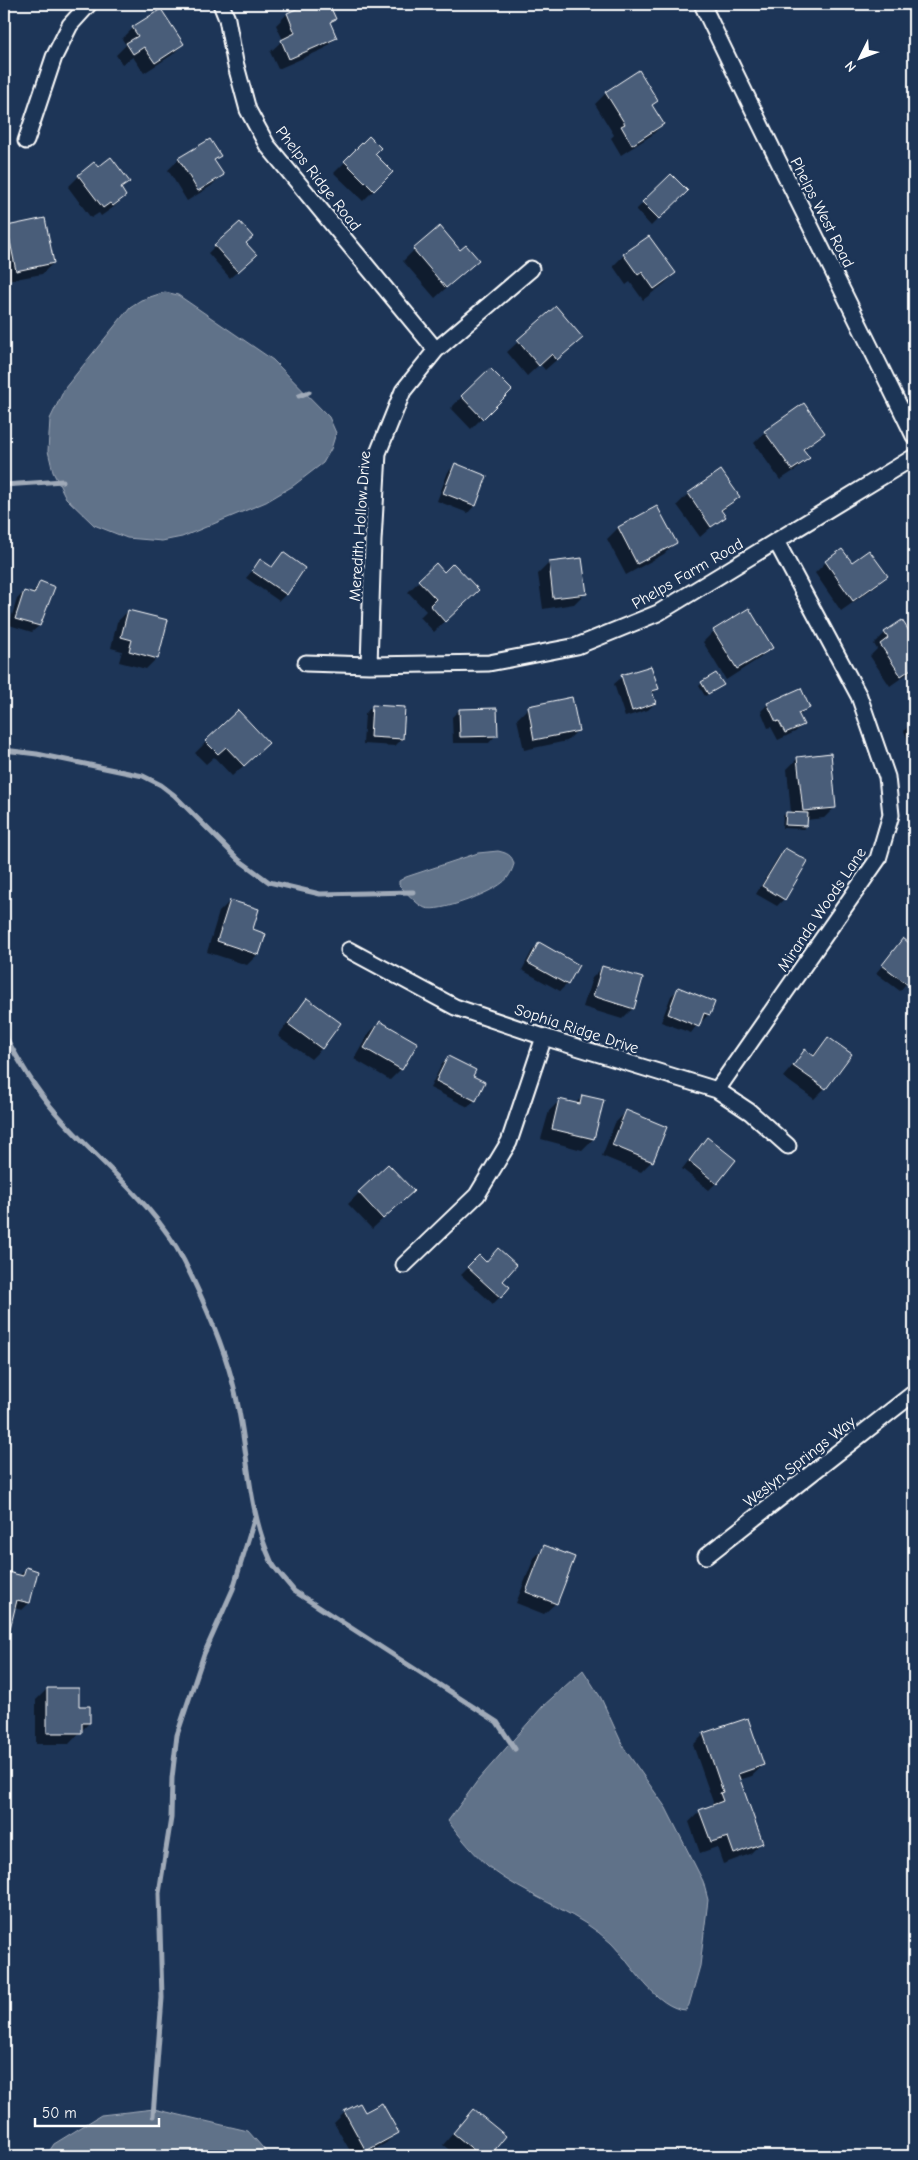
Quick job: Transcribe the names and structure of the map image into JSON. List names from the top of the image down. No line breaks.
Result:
{"streets":{"street":["Phelps Ridge Road","Phelps West Road","Meredith Hollow Drive","Phelps Farm Road","Miranda Woods Lane","Sophia Ridge Drive","Weslyn Springs Way"]},"crossings":[["Phelps Ridge Road","Meredith Hollow Drive"],["Meredith Hollow Drive","Phelps Farm Road"],["Phelps Farm Road","Miranda Woods Lane"],["Miranda Woods Lane","Sophia Ridge Drive"]],"scale_bar":"50 m","north":"bottom left"}
